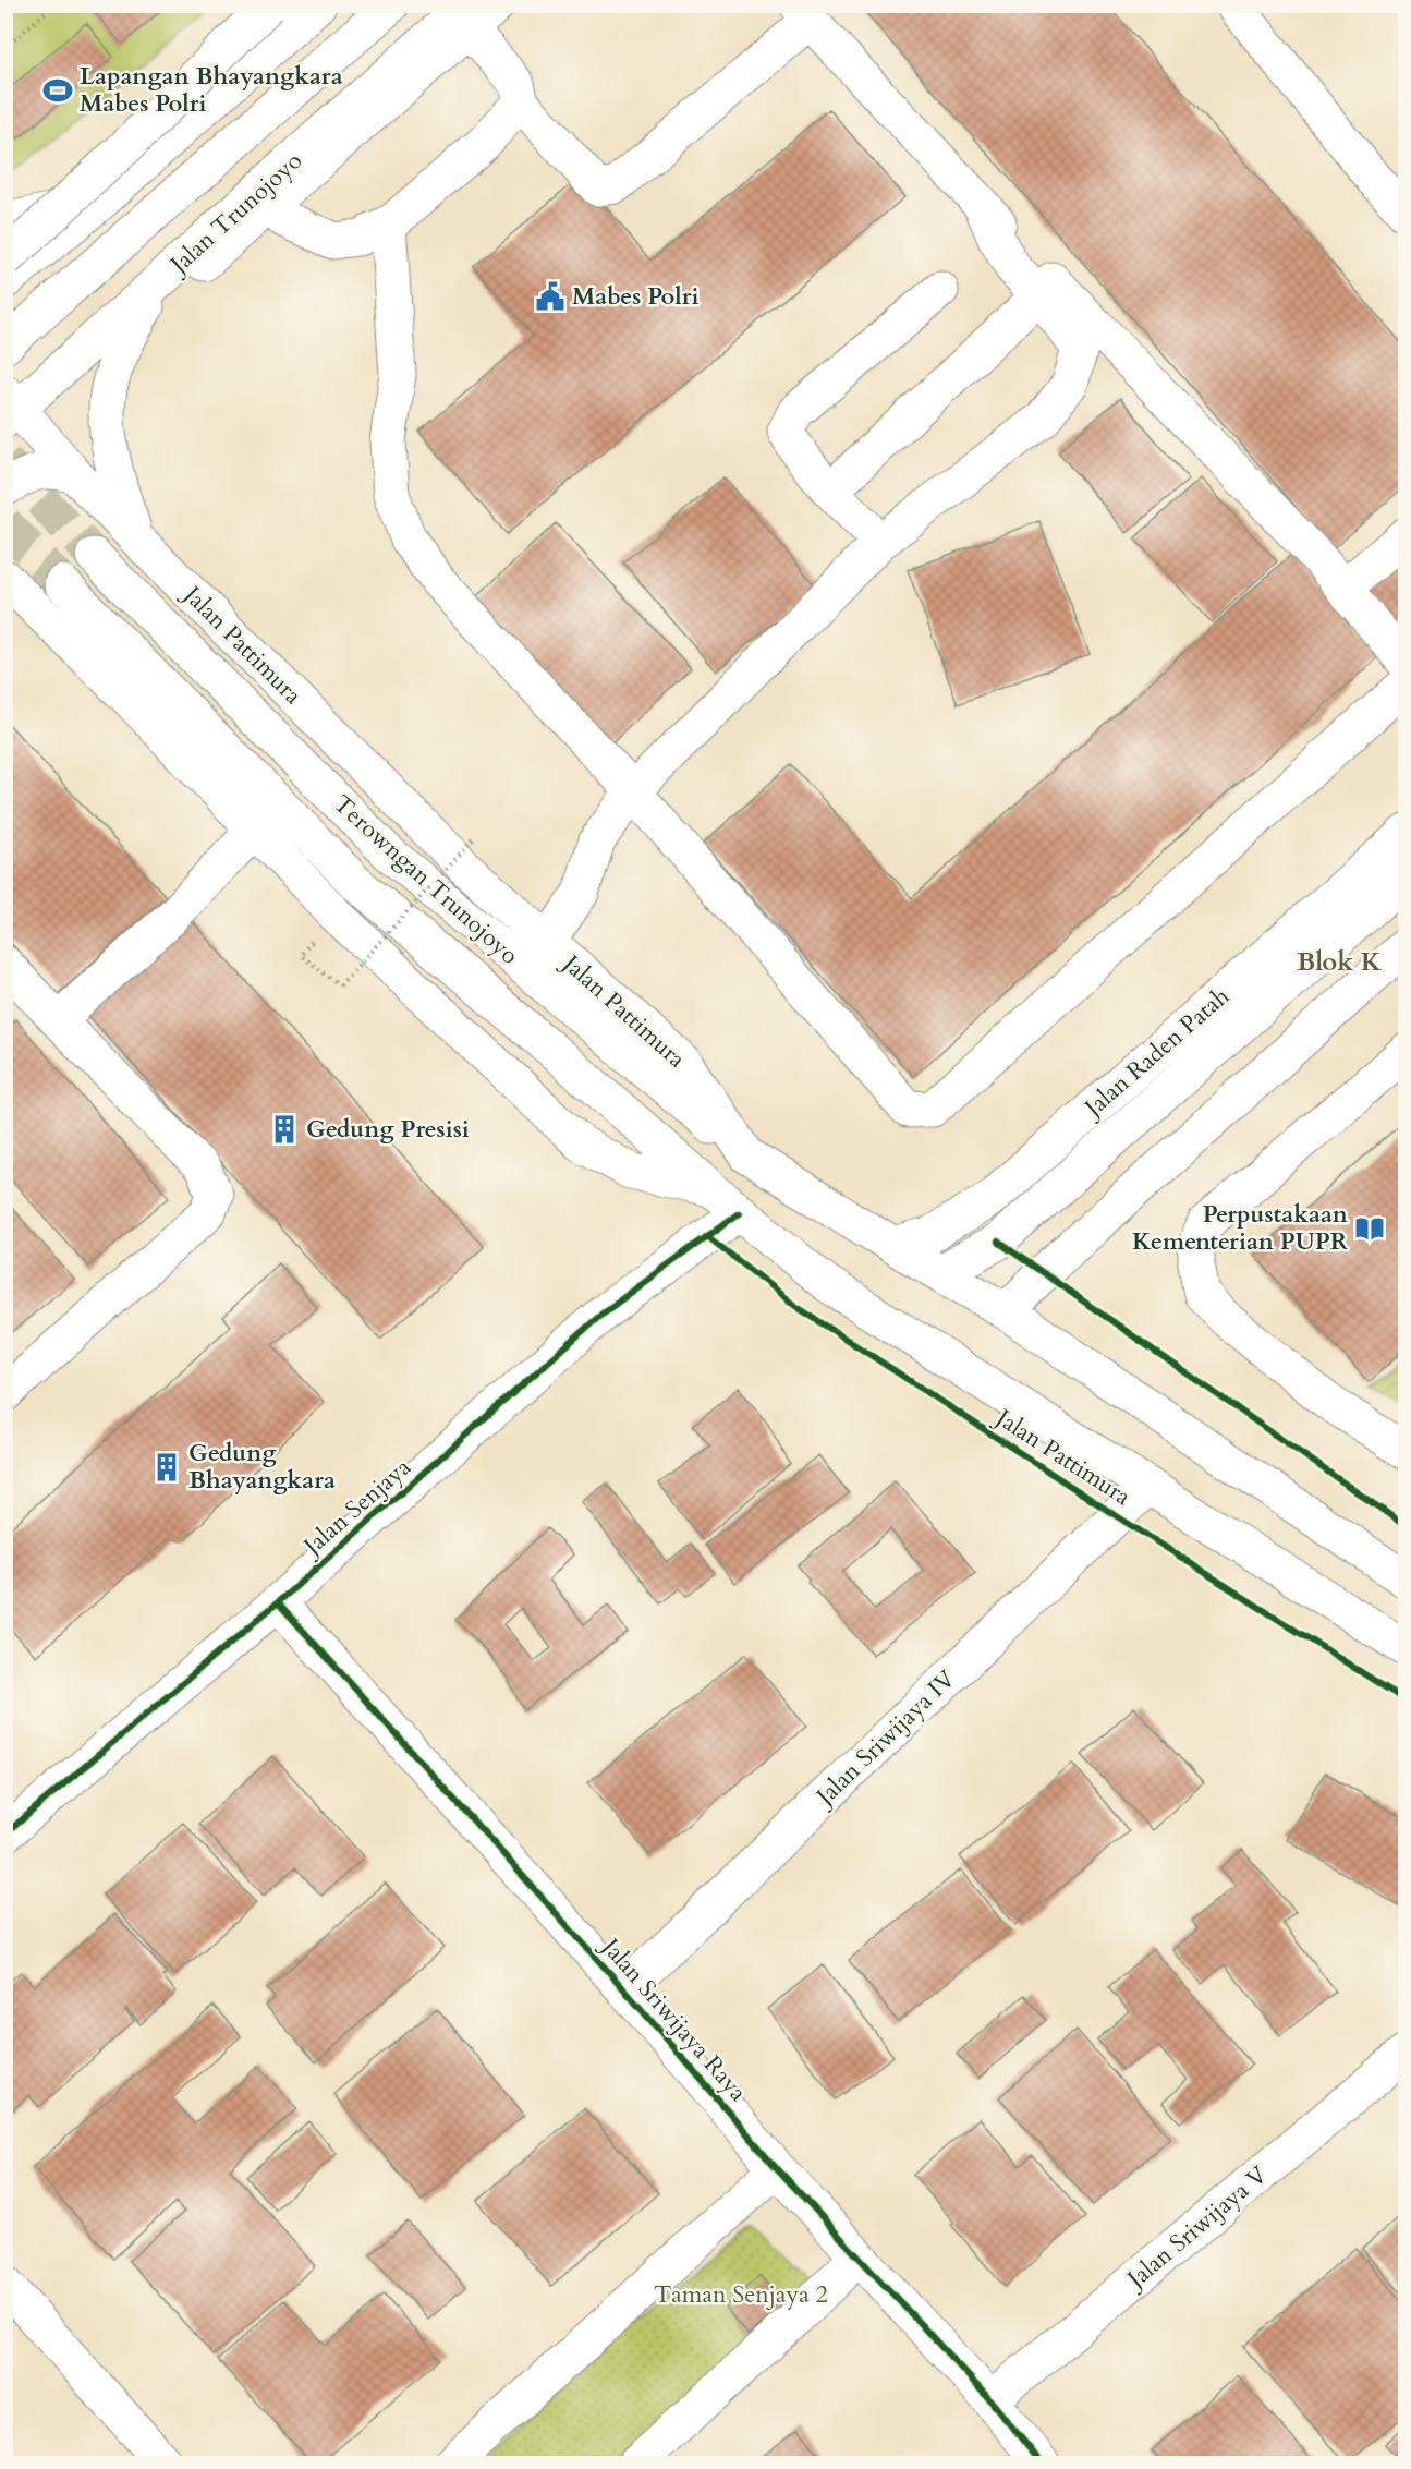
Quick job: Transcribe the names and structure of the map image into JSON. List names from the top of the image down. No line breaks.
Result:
{"streets":{"main road":["Jalan Trunojoyo","Jalan Pattimura","Terowngan Trunojoyo","Jalan Raden Patah","Jalan Senjaya","Jalan Sriwijaya IV","Jalan Sriwijaya Raya","Jalan Sriwijaya V"]},"crossings":[["Jalan Trunojoyo","Jalan Pattimura"],["Jalan Pattimura","Terowngan Trunojoyo"],["Jalan Pattimura","Jalan Raden Patah"],["Jalan Pattimura","Jalan Senjaya"],["Jalan Pattimura","Jalan Sriwijaya IV"],["Jalan Senjaya","Jalan Sriwijaya Raya"],["Jalan Sriwijaya IV","Jalan Sriwijaya Raya"],["Jalan Sriwijaya Raya","Jalan Sriwijaya V"]],"districts":["Blok K"],"parks":["Taman Senjaya 2"],"places":{"sports":["Lapangan Bhayangkara Mabes Polri"],"public building":["Mabes Polri"],"building":["Gedung Presisi","Gedung Bhayangkara"],"library":["Perpustakaan Kementerian PUPR"]}}
